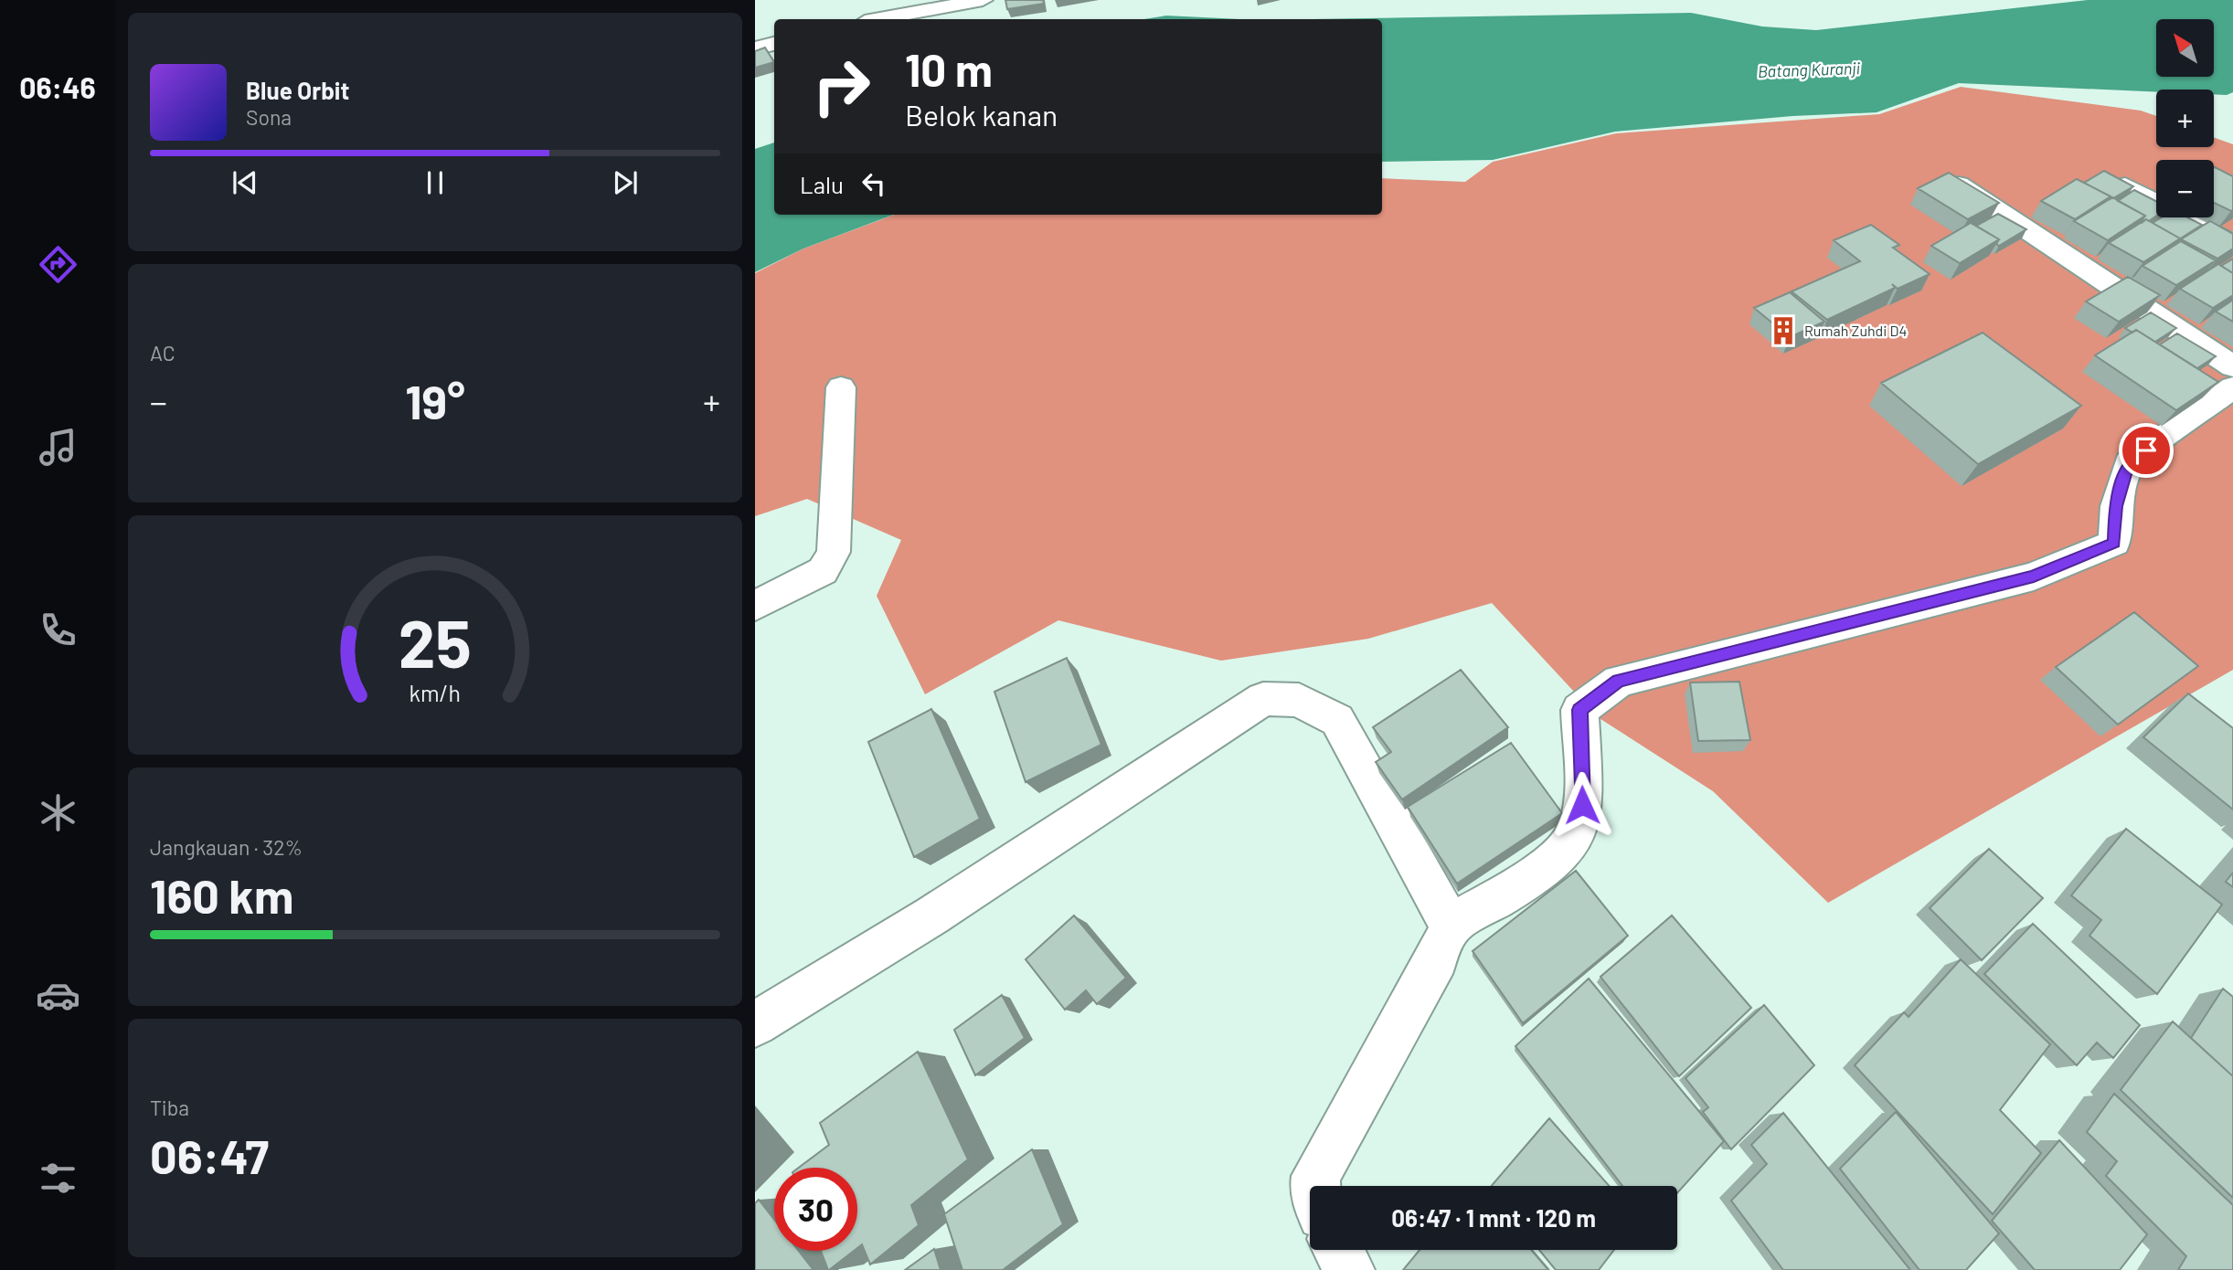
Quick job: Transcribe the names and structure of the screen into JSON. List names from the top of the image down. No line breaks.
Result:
{"water":["Batang Kuranji"],"places":{"building":["Rumah Zuhdi D4"]},"north":"top left","page":{"tabs":"06:46","map_buttons":["+","−"],"turn":["10 m","Belok kanan"],"song":["Blue Orbit","Sona"],"then":"Lalu","tile":["AC",["Jangkauan · 32%","160 km"],["Tiba","06:47"]],"heat":["−","19°","+"],"limit":"30","trip":"06:47 · 1 mnt · 120 m","gauge":["25","km/h"]}}
